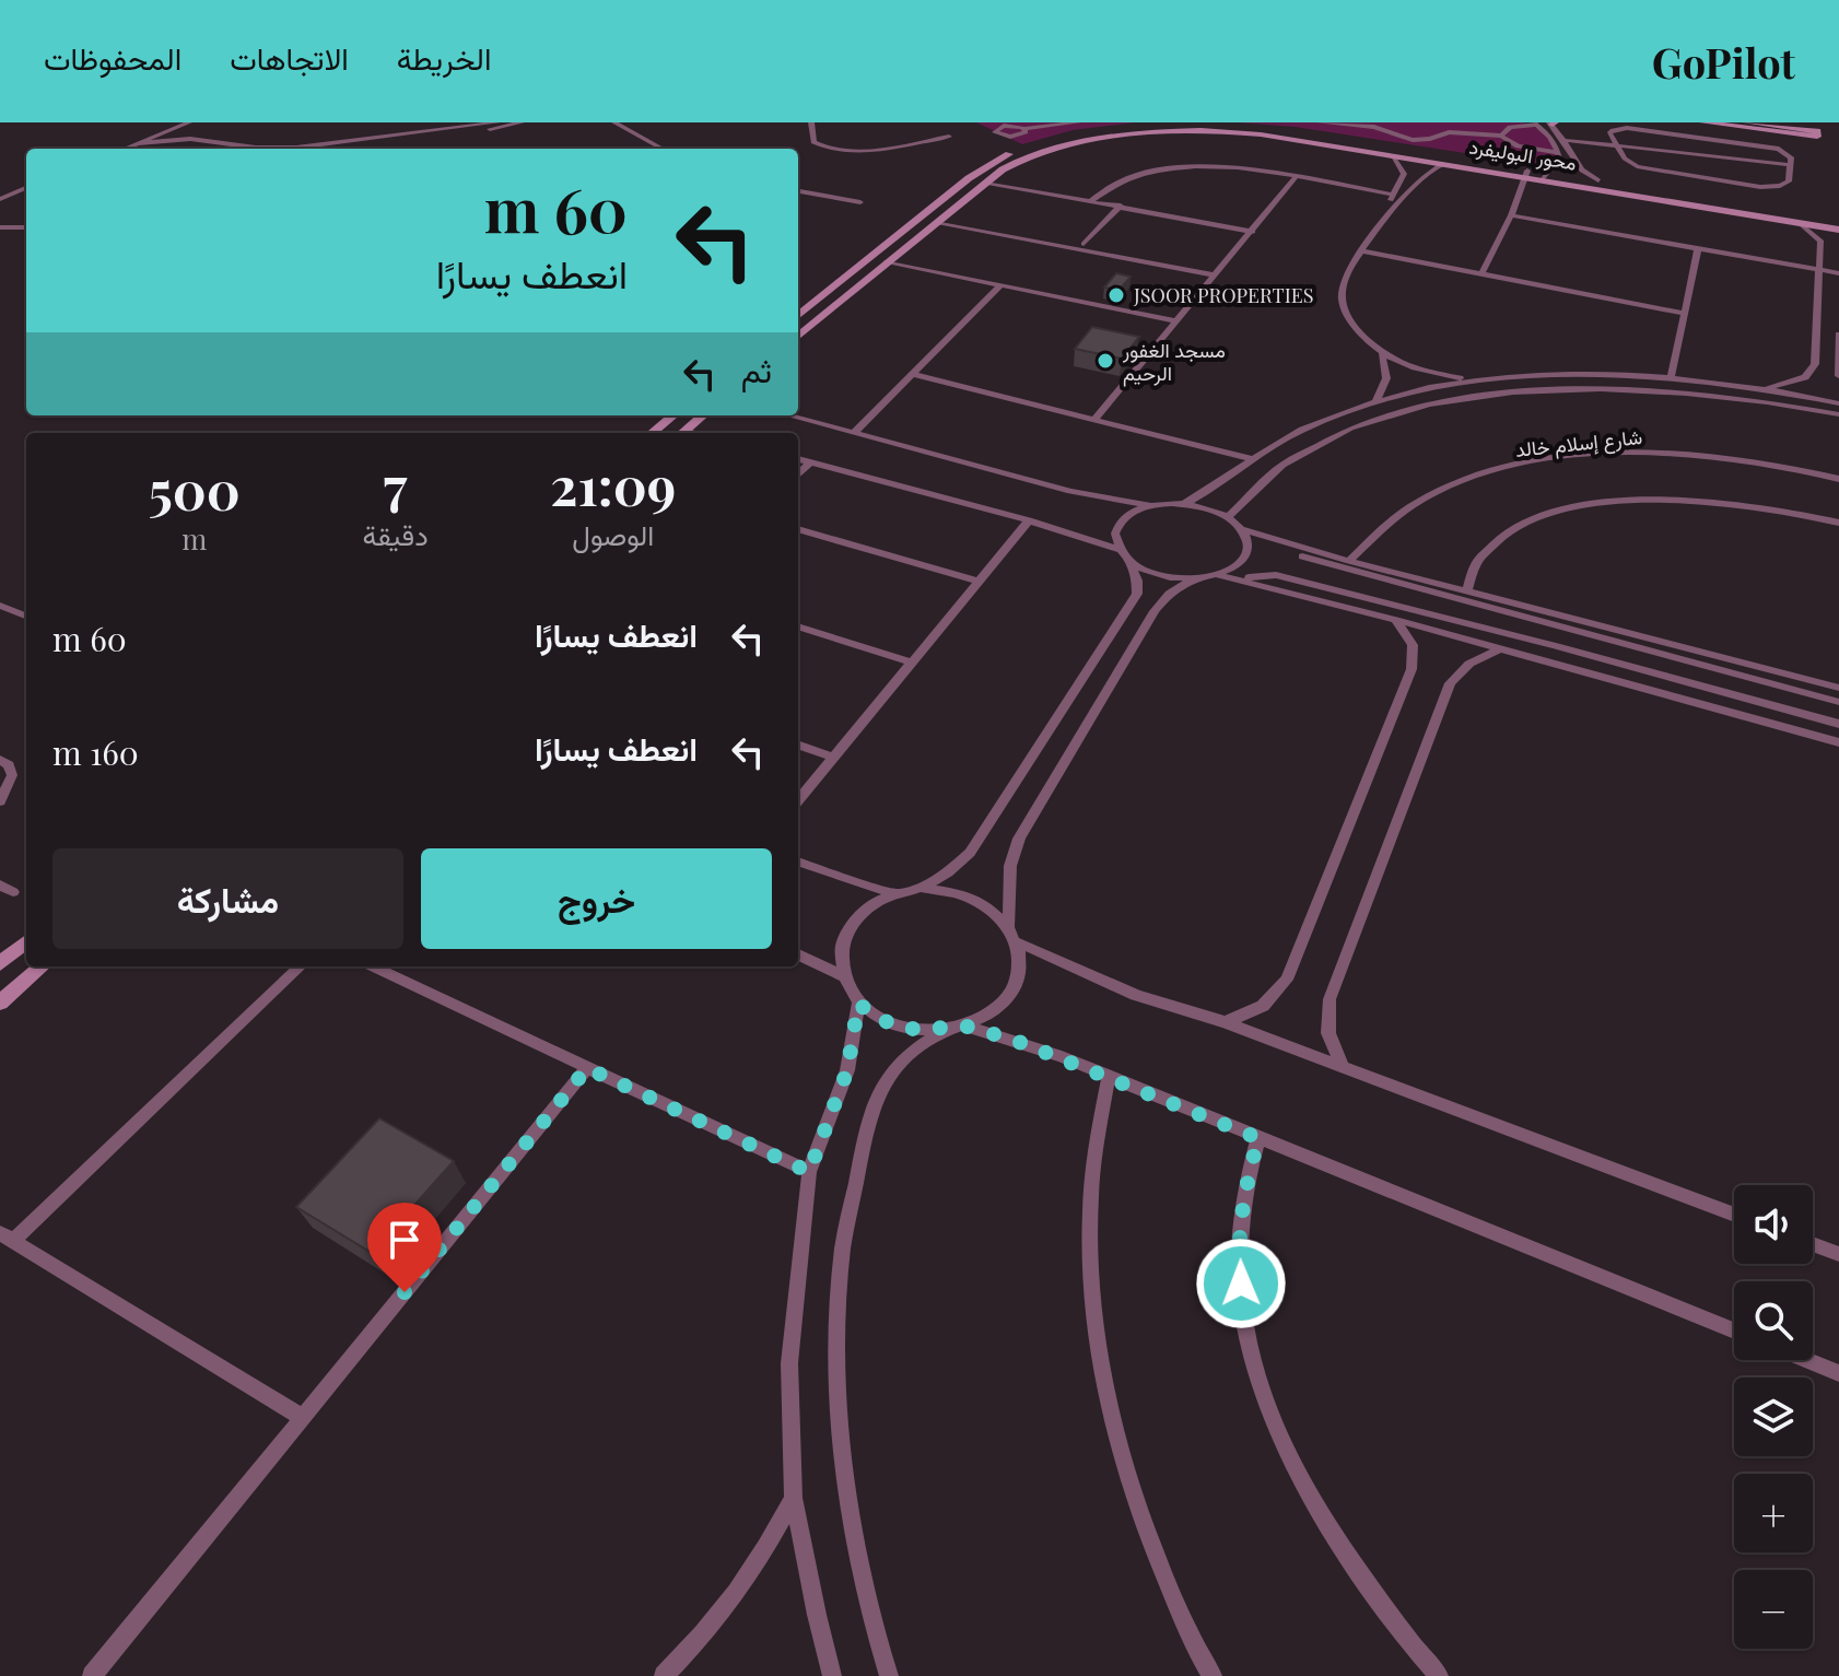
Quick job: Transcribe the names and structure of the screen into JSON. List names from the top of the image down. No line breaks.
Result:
{"streets":{"street":["محور البوليفرد","شارع إسلام خالد"]},"places":["JSOOR PROPERTIES","مسجد الغفور الرحيم"],"page":{"header":"GoPilot","nav":["الخريطة","الاتجاهات","المحفوظات"],"turn":["60 m","انعطف يسارًا"],"then":"ثم","eta":["21:09","الوصول","7","دقيقة","500","m"],"list":[{"name":"انعطف يسارًا","value":"60 m"},{"name":"انعطف يسارًا","value":"160 m"}],"buttons":["خروج","مشاركة"],"map_buttons":["+","−"]}}
